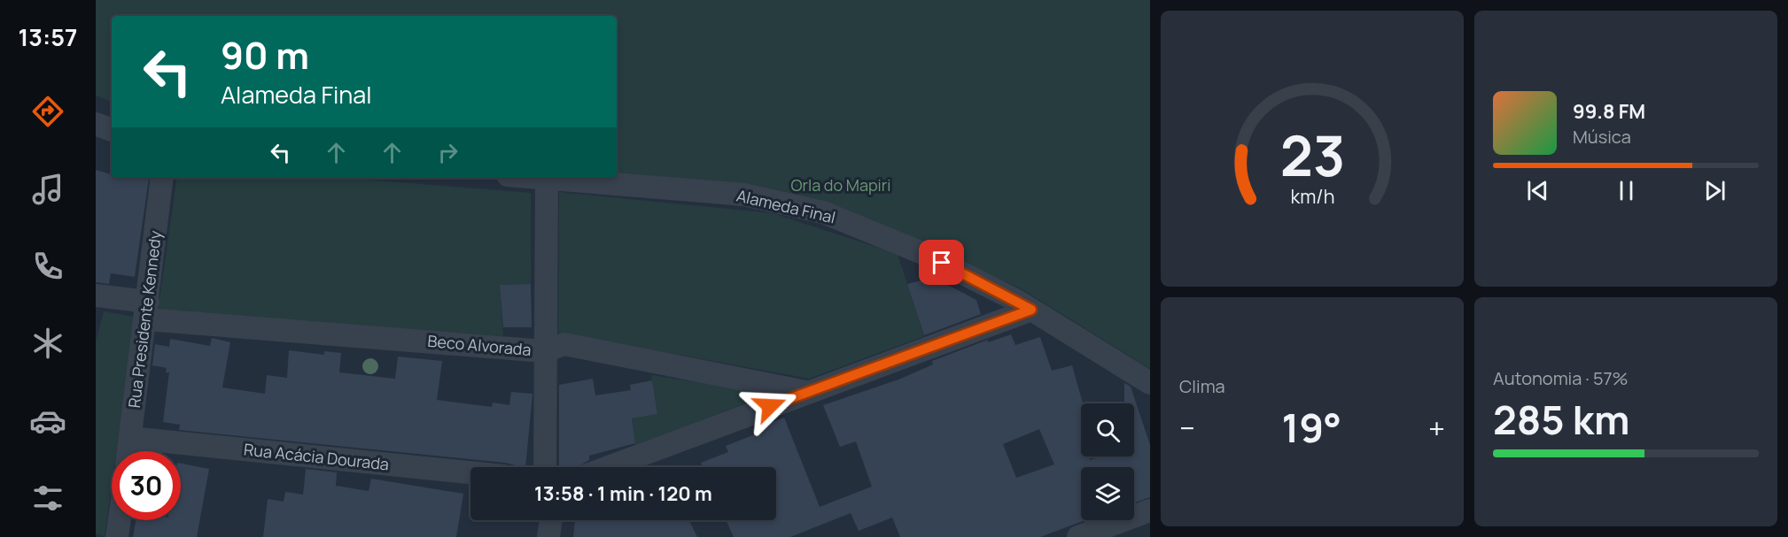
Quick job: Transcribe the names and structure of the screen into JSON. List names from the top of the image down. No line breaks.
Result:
{"streets":{"street":["Alameda Final","Rua Presidente Kennedy","Beco Alvorada","Rua Acácia Dourada"]},"crossings":[["Rua Presidente Kennedy","Beco Alvorada"],["Rua Presidente Kennedy","Rua Acácia Dourada"]],"parks":["Orla do Mapiri"],"page":{"tabs":"13:57","turn":["90 m","Alameda Final"],"song":["99.8 FM","Música"],"tile":["Clima",["Autonomia · 57%","285 km"]],"heat":["−","19°","+"],"limit":"30","trip":"13:58 · 1 min · 120 m","gauge":["23","km/h"]}}
